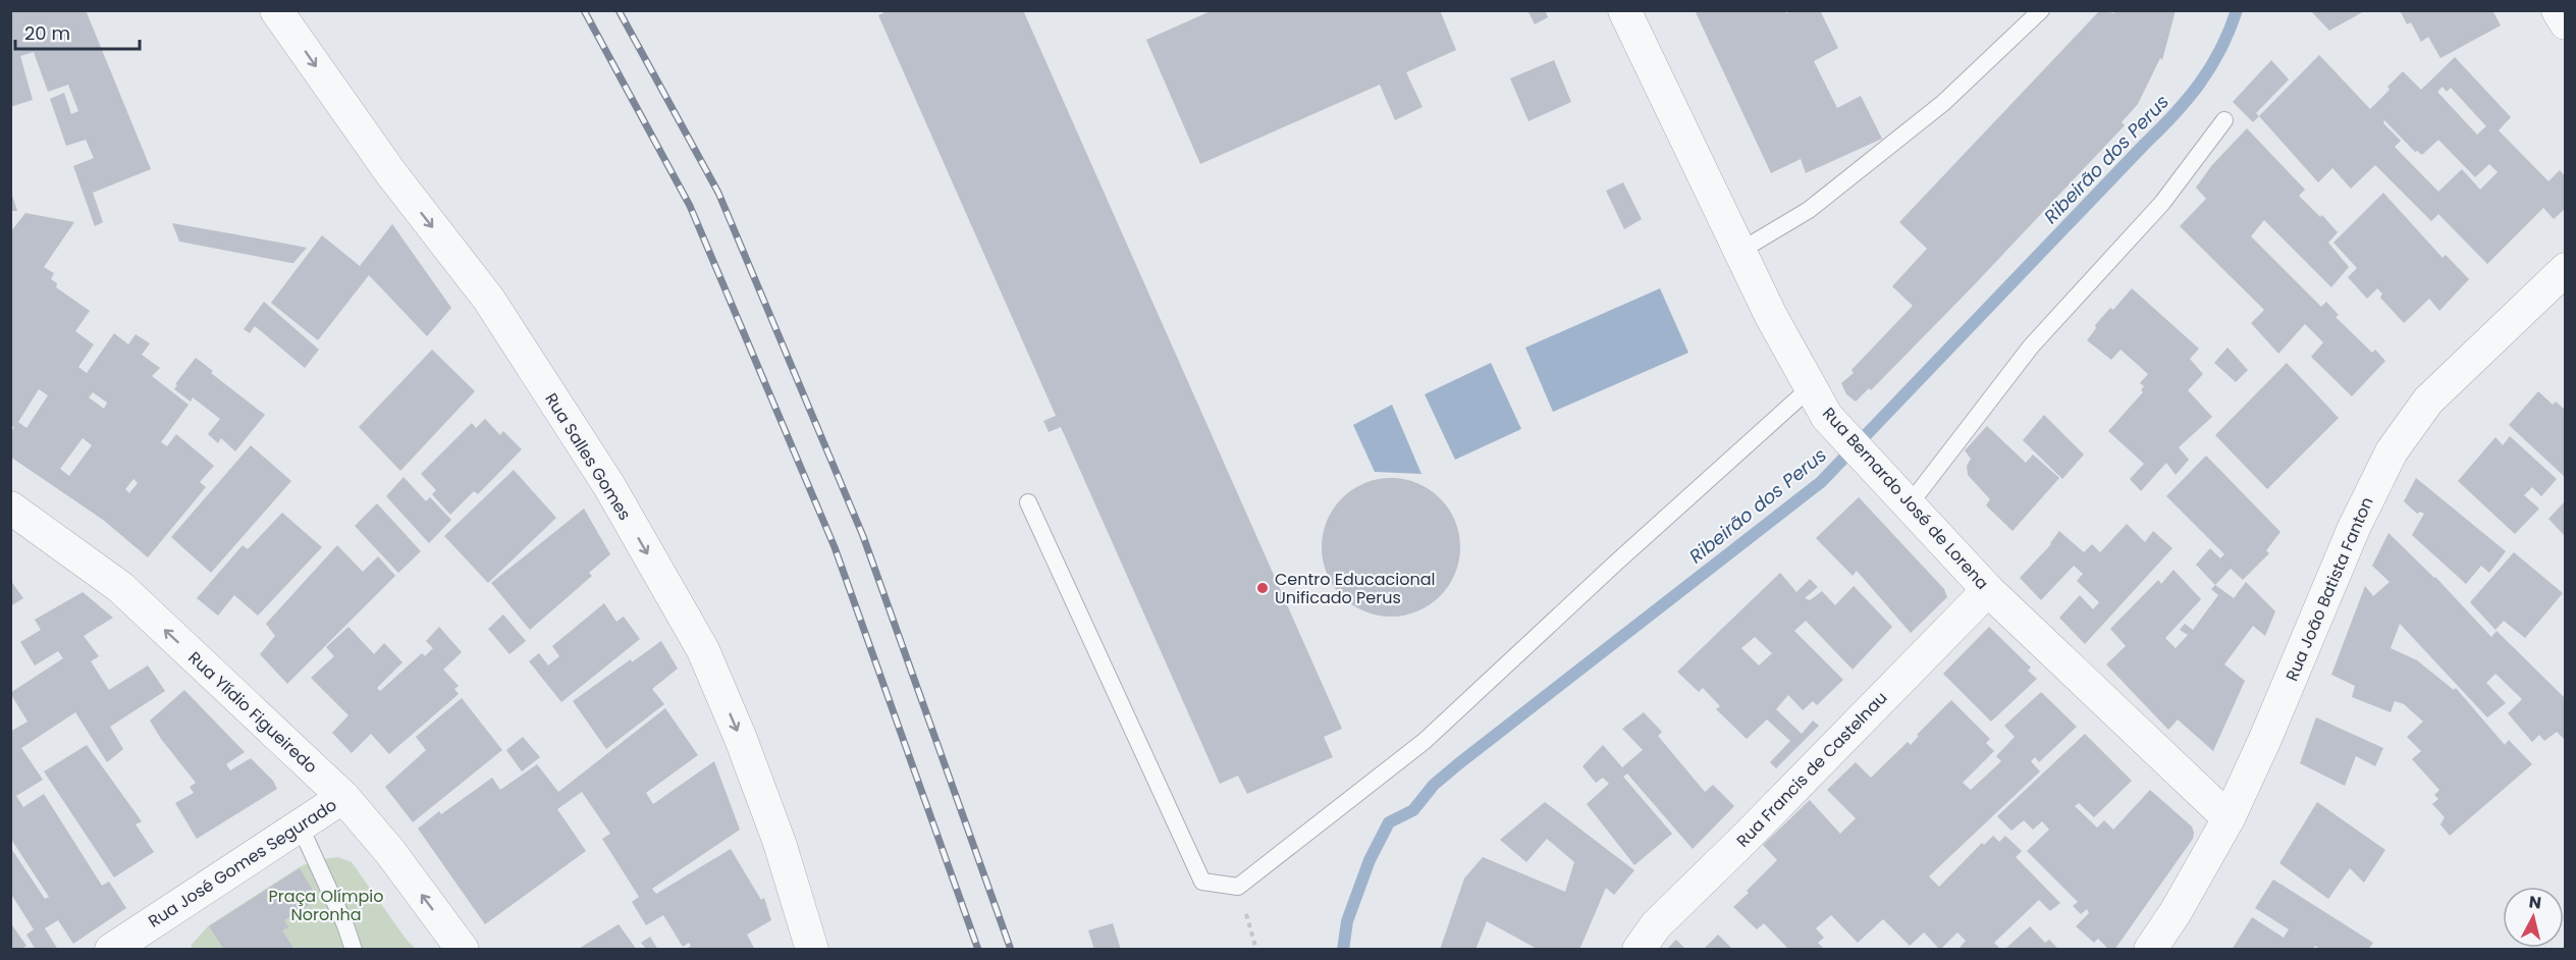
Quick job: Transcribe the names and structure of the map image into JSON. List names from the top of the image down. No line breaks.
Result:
{"streets":{"street":["Rua Salles Gomes","Rua Bernardo José de Lorena","Rua João Batista Fanton","Rua Ylídio Figueiredo","Rua Francis de Castelnau","Rua José Gomes Segurado"]},"crossings":[["Rua Bernardo José de Lorena","Rua João Batista Fanton"],["Rua Bernardo José de Lorena","Rua Francis de Castelnau"],["Rua Ylídio Figueiredo","Rua José Gomes Segurado"]],"one_way":["Rua Salles Gomes","Rua Ylídio Figueiredo"],"water":["Ribeirão dos Perus"],"parks":["Praça Olímpio Noronha"],"places":["Centro Educacional Unificado Perus"],"scale_bar":"20 m","north":"top"}
